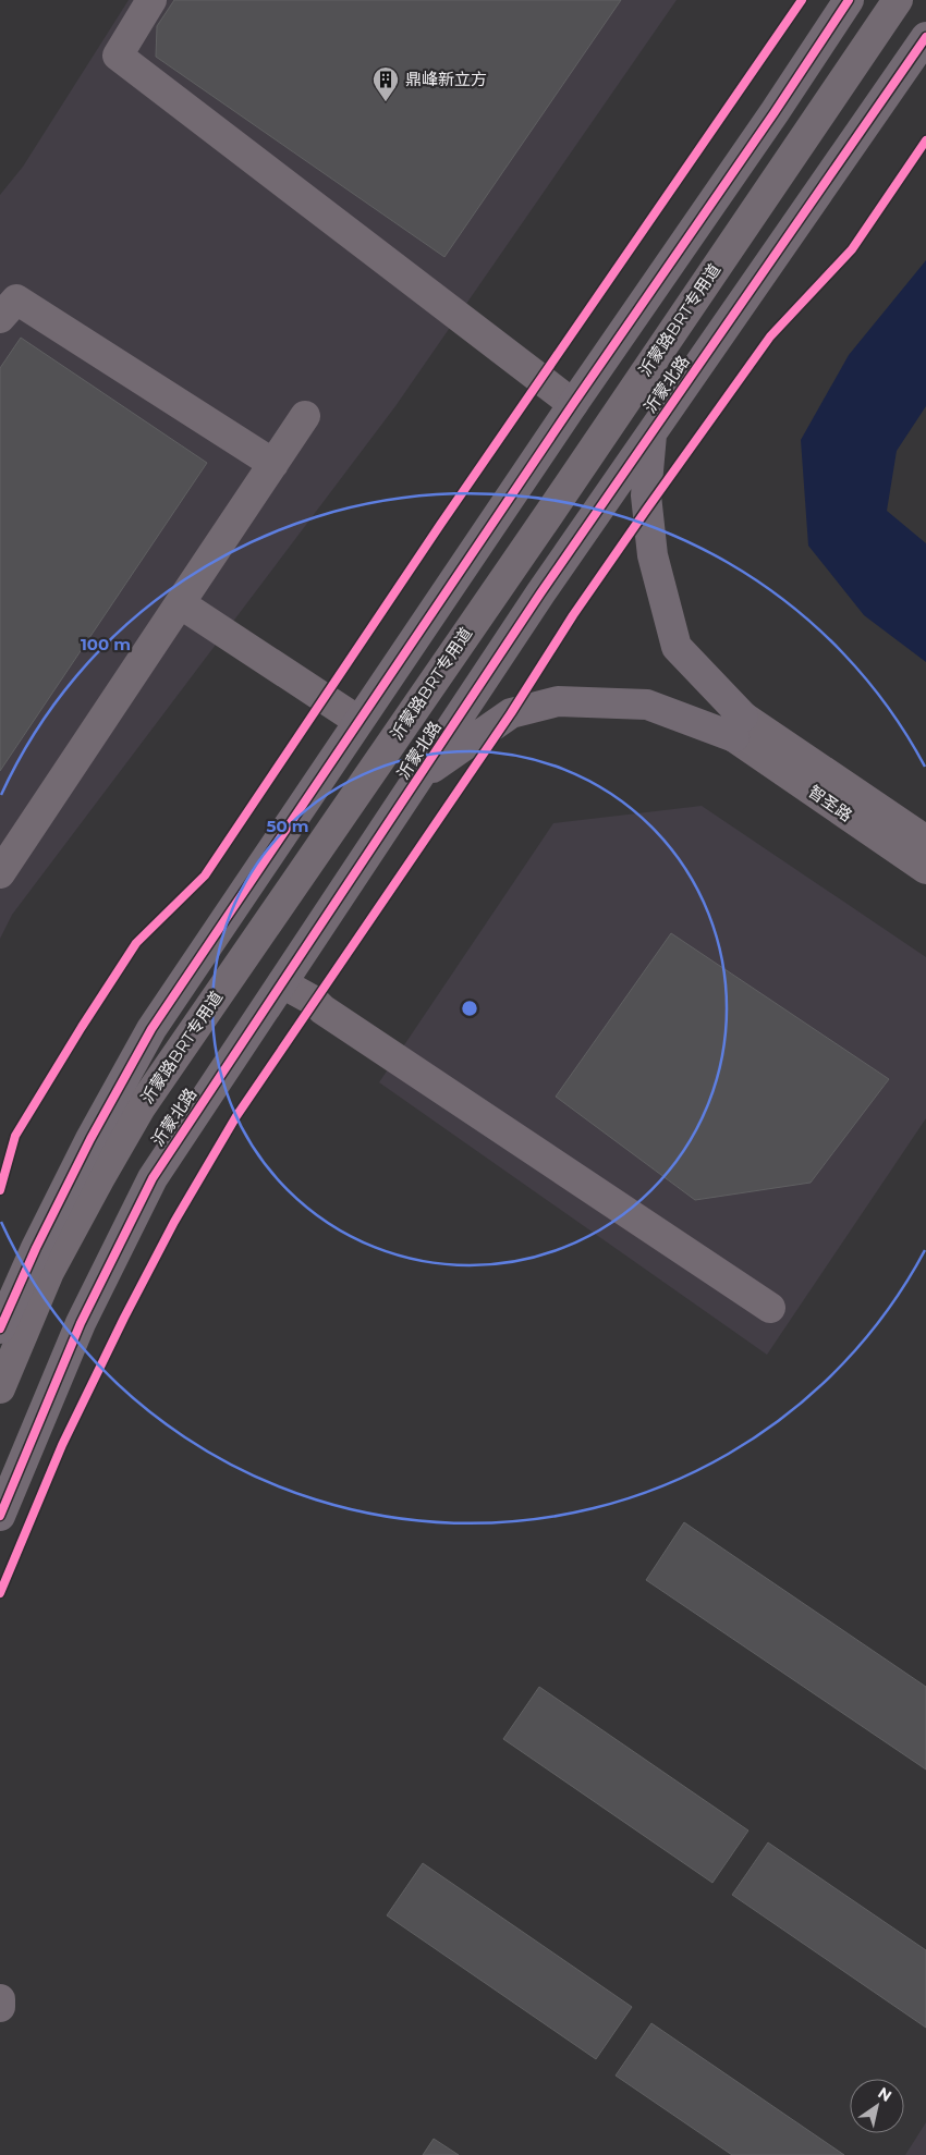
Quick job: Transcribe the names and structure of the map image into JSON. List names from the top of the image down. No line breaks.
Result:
{"streets":{"main road":["沂蒙北路"],"street":["沂蒙路BRT专用道","智圣路"]},"places":{"building":["鼎峰新立方"]},"north":"top right","rings":["100 m","50 m"]}
